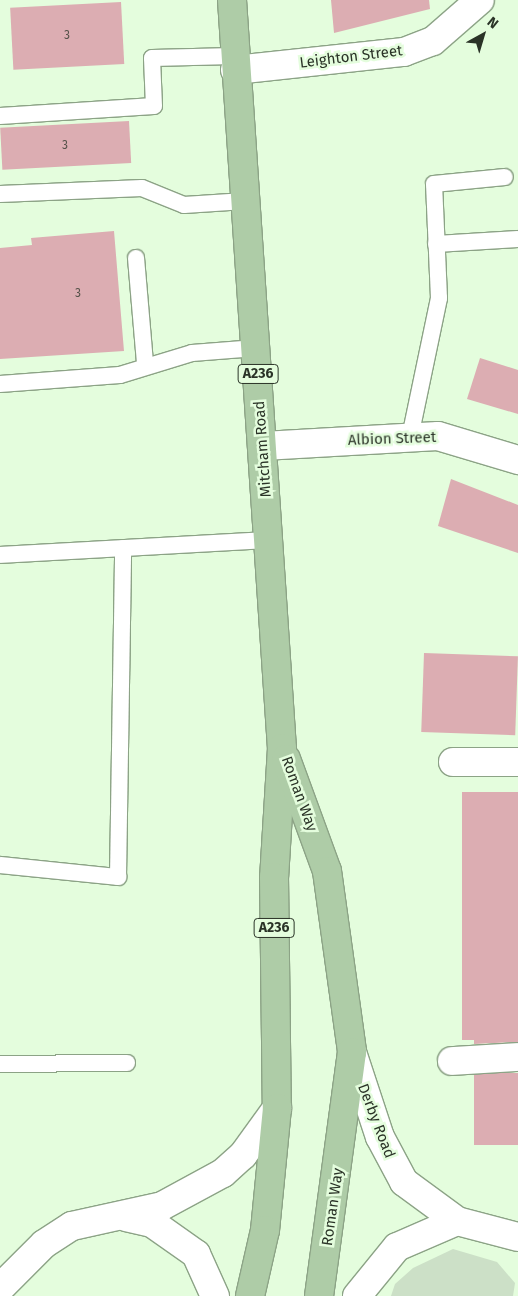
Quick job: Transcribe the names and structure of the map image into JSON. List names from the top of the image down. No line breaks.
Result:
{"streets":{"main road":["A236","Mitcham Road","Roman Way"],"street":["Leighton Street","Albion Street","Derby Road"]},"crossings":[["Leighton Street","Mitcham Road"],["Albion Street","Mitcham Road"],["Mitcham Road","Roman Way"],["Roman Way","Derby Road"]],"house_numbers":["3","3","3"],"north":"top right"}
